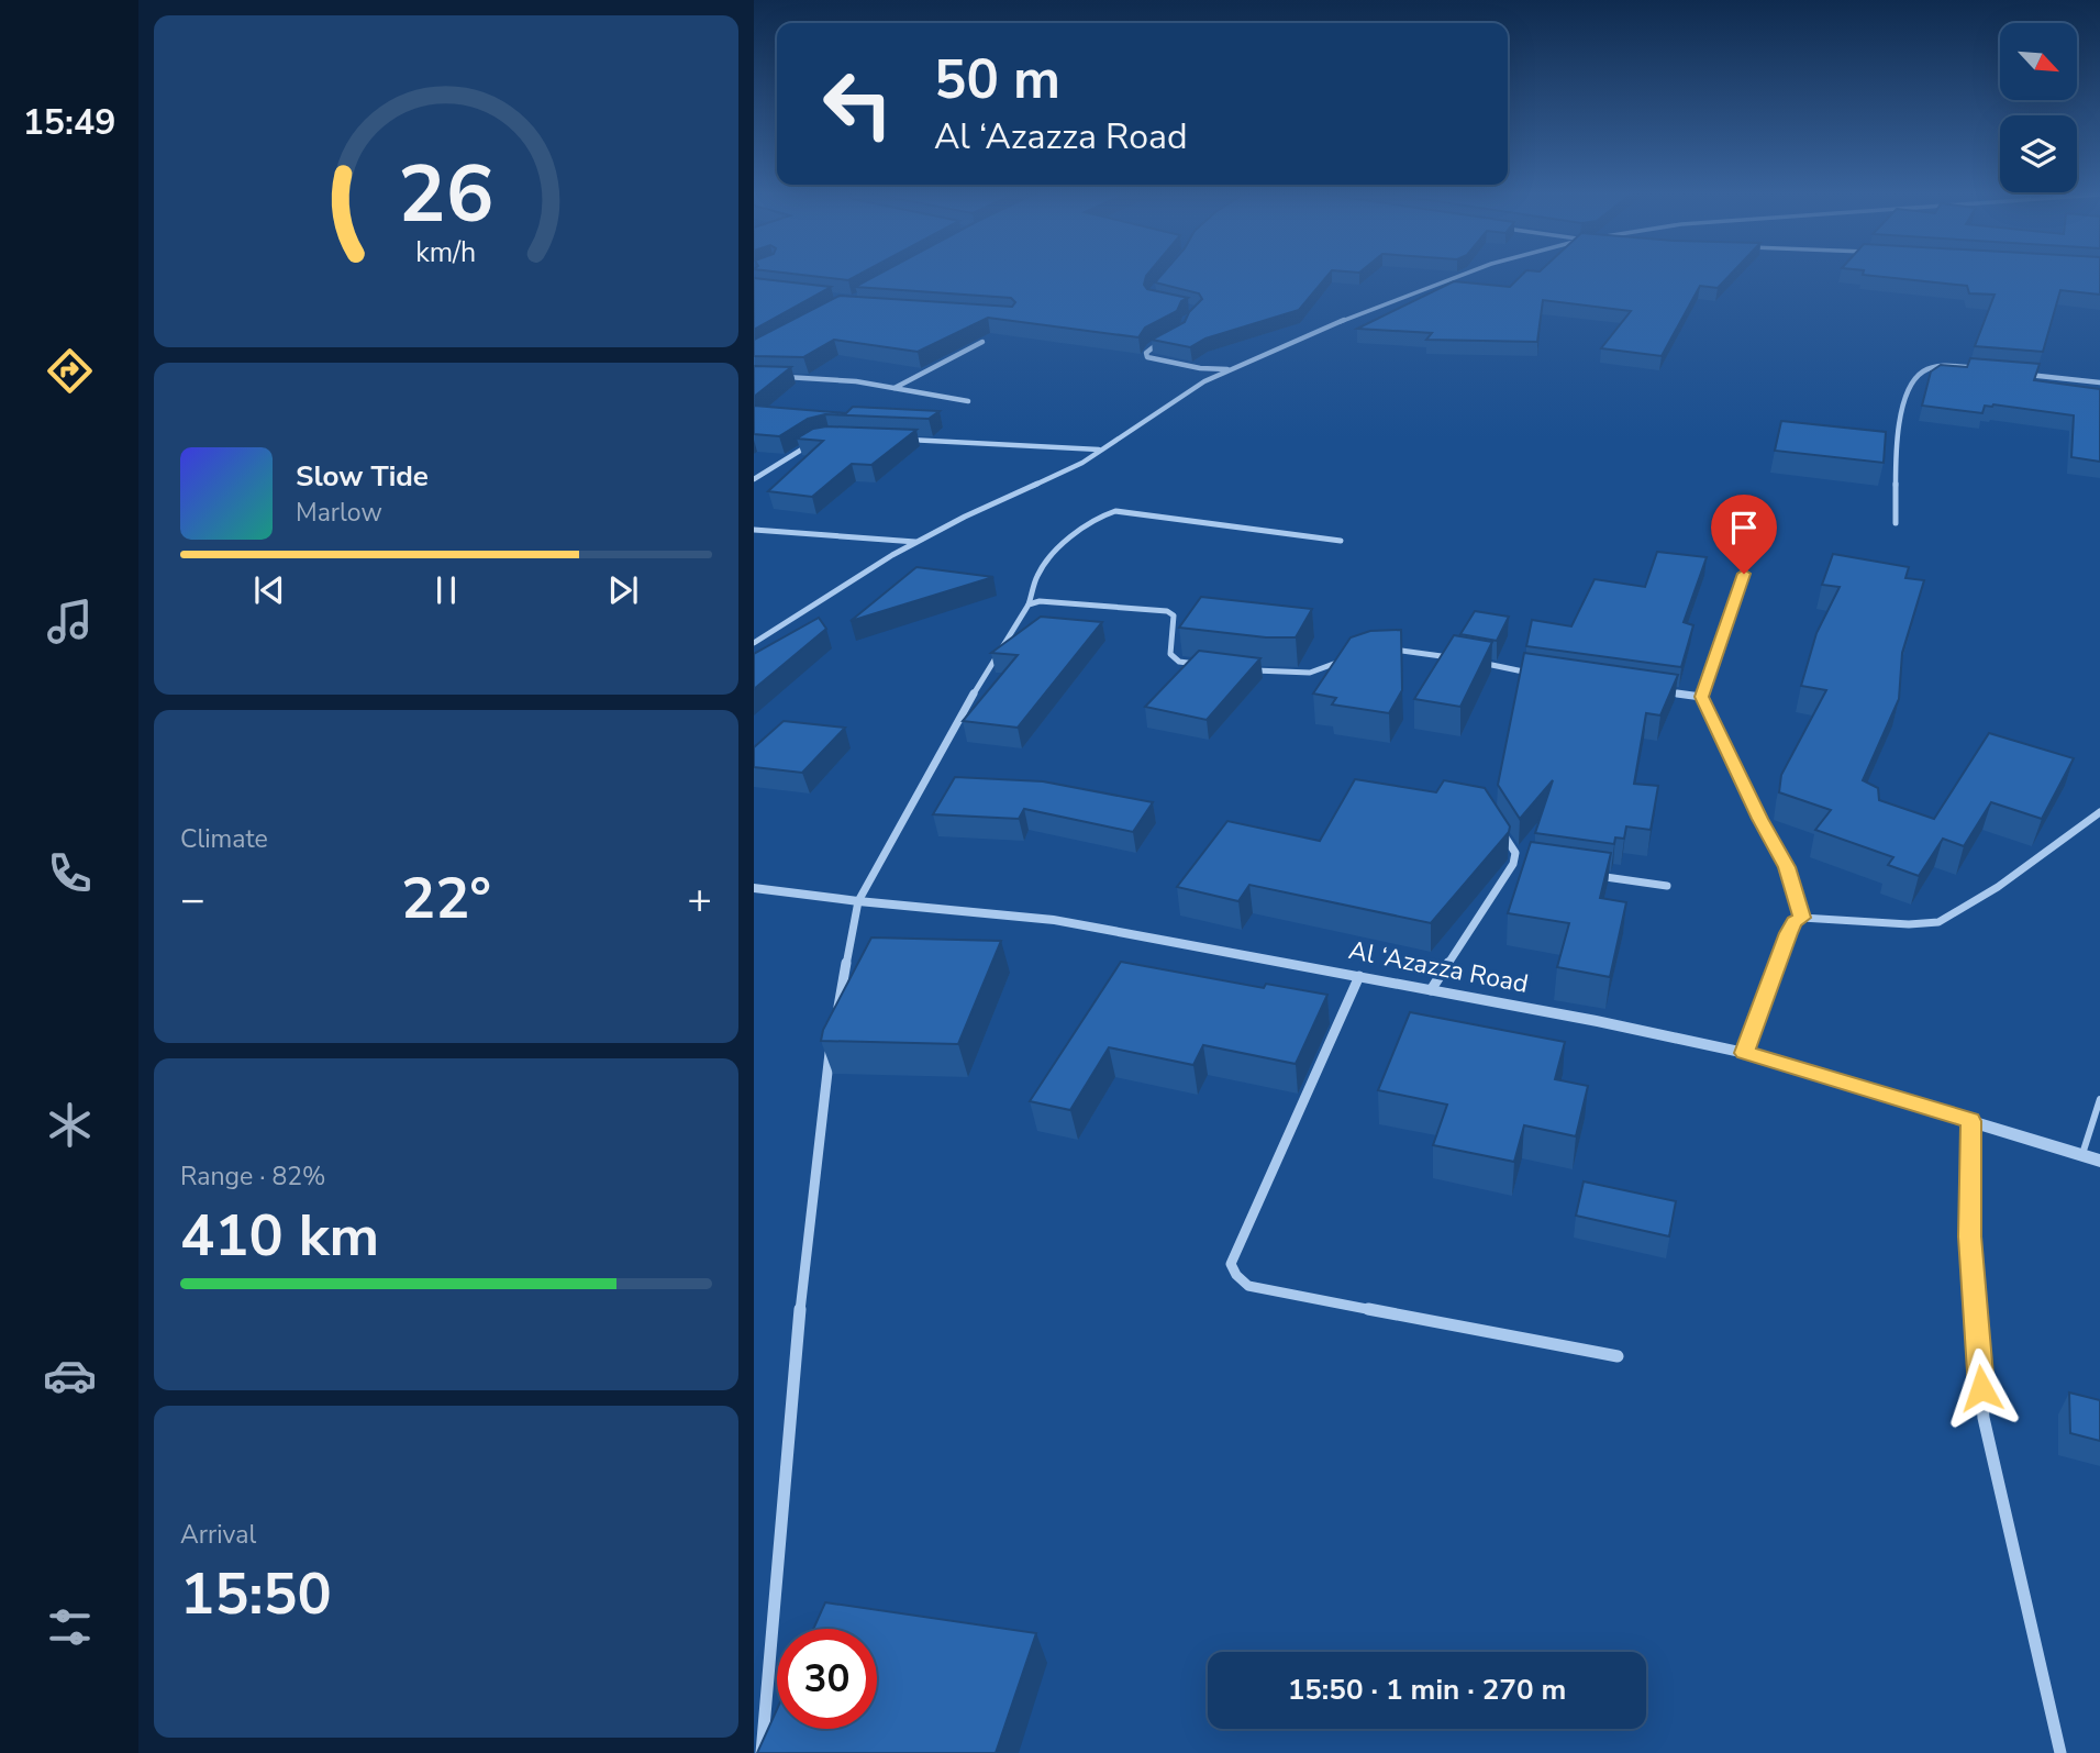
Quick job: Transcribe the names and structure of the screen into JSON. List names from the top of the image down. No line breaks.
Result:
{"streets":{"street":["Al ‘Azazza Road"]},"north":"bottom right","page":{"tabs":"15:49","turn":["50 m","Al ‘Azazza Road"],"song":["Slow Tide","Marlow"],"tile":["Climate",["Range · 82%","410 km"],["Arrival","15:50"]],"heat":["−","22°","+"],"limit":"30","trip":"15:50 · 1 min · 270 m","gauge":["26","km/h"]}}
